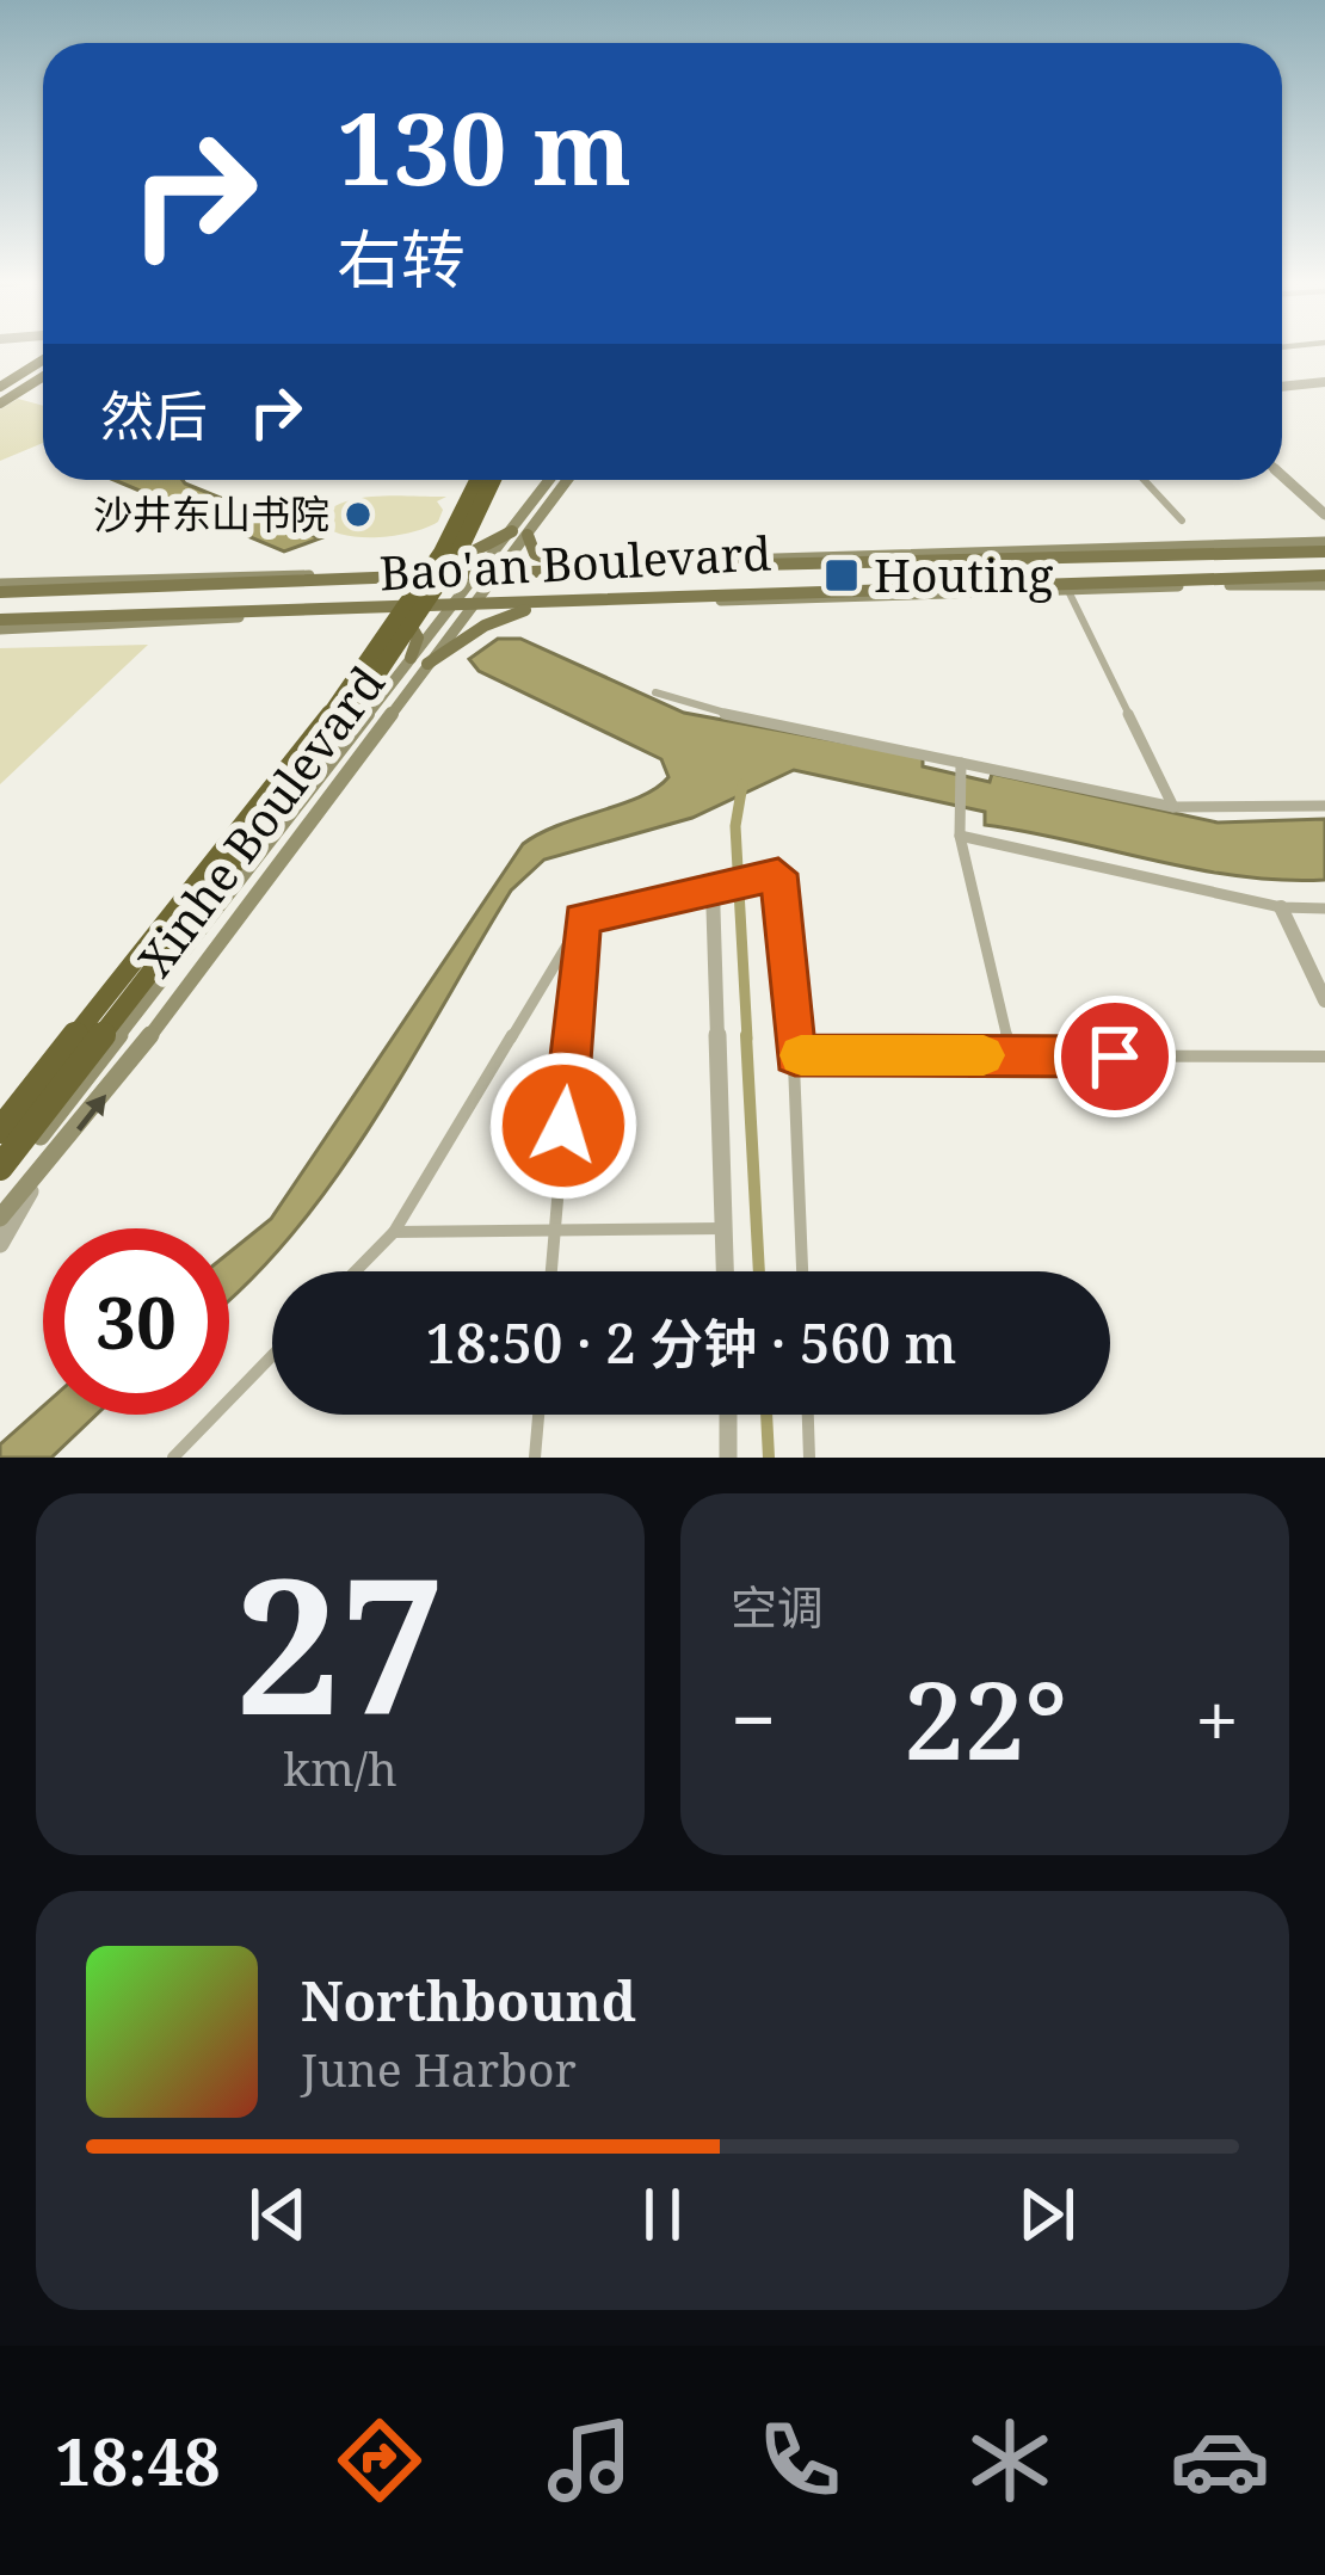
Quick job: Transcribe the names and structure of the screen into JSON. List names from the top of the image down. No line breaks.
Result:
{"streets":{"main road":["Bao'an Boulevard","Xinhe Boulevard"]},"crossings":[["Bao'an Boulevard","Xinhe Boulevard"]],"places":{"other":["沙井东山书院"],"transit":["Houting"]},"page":{"turn":["130 m","右转"],"then":"然后","limit":"30","trip":"18:50 · 2 分钟 · 560 m","tile":[["27","km/h"],"空调"],"heat":["−","22°","+"],"song":["Northbound","June Harbor"],"tabs":"18:48"}}
